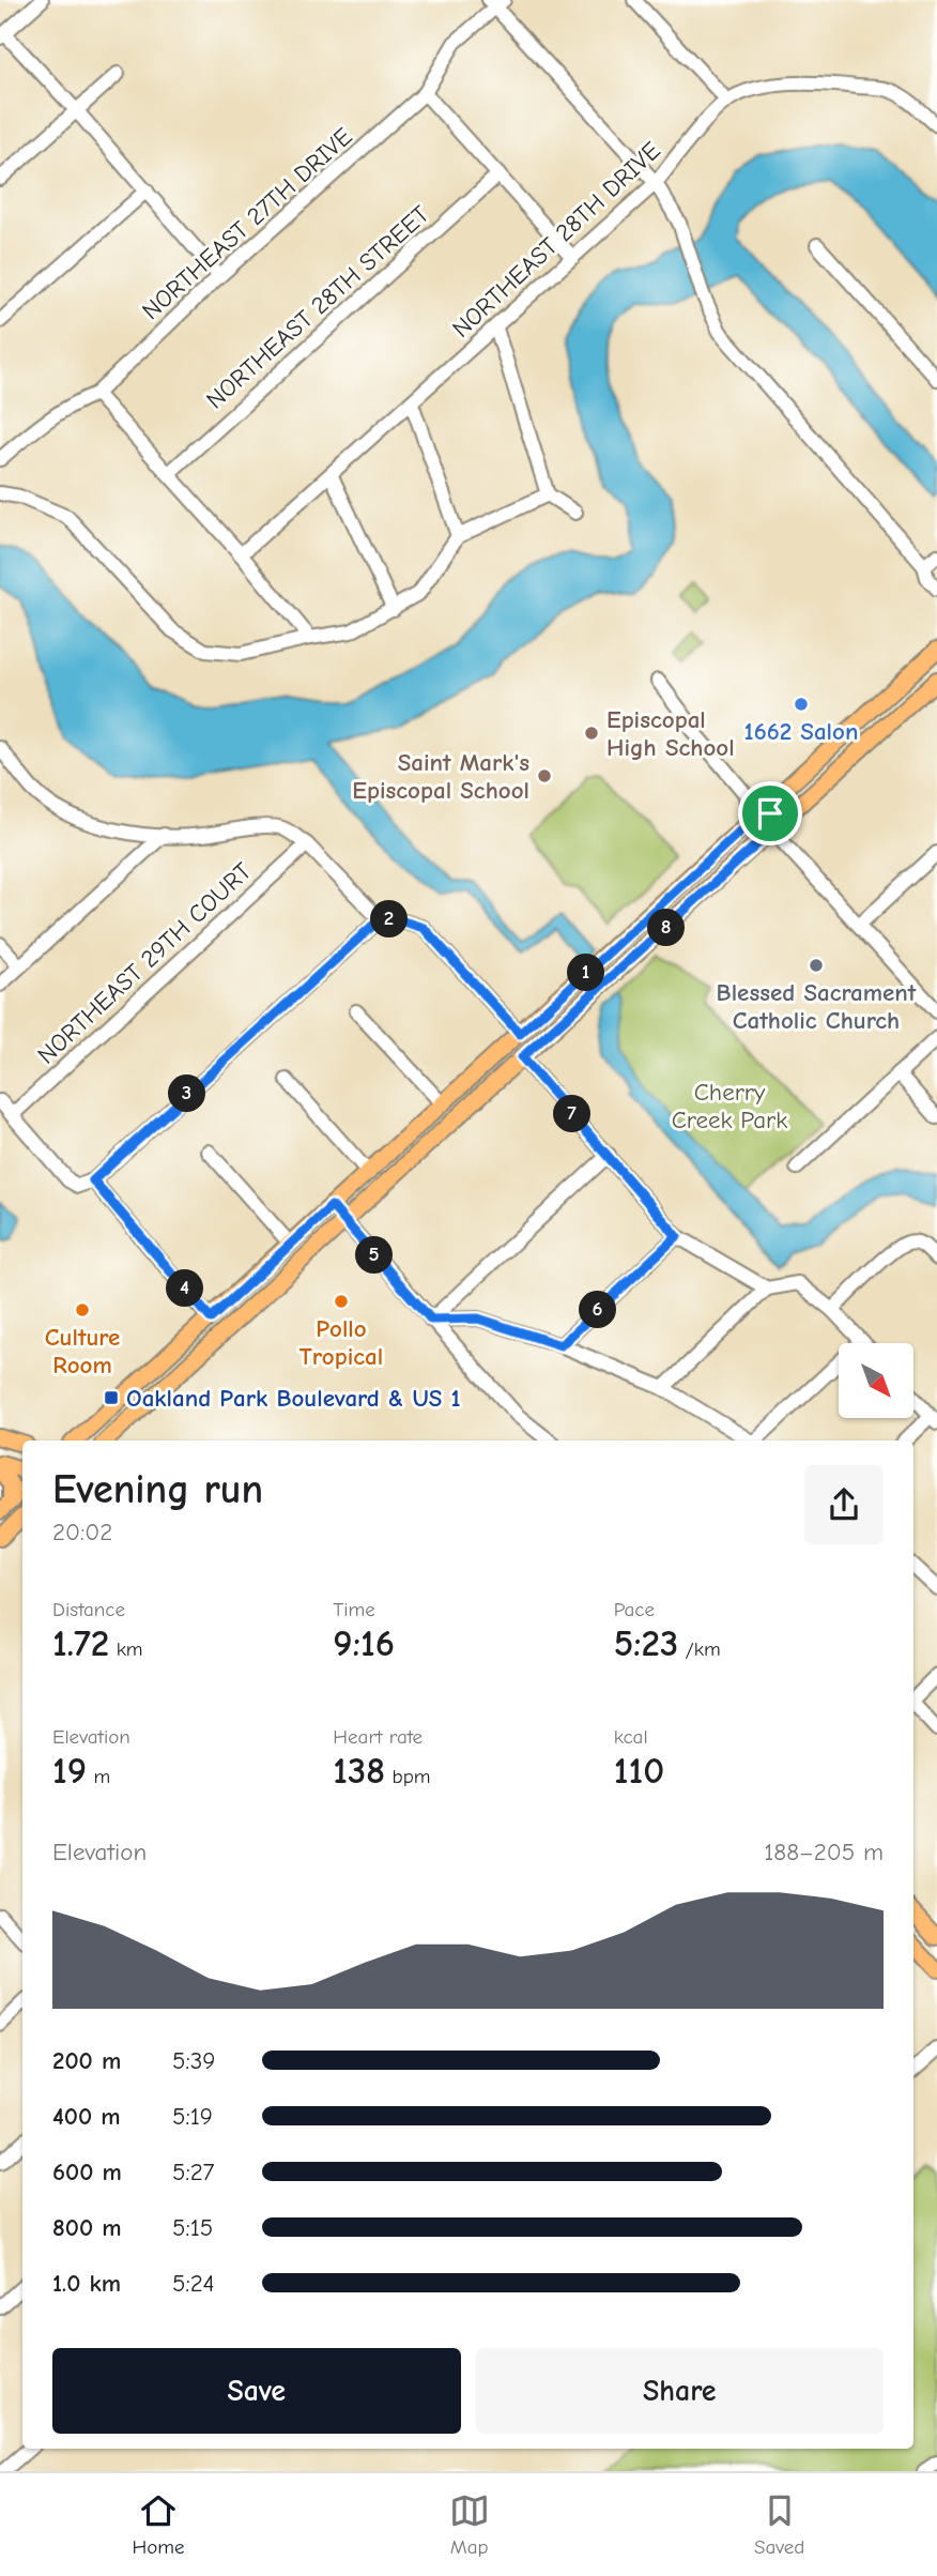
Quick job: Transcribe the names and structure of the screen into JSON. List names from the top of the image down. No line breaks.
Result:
{"streets":{"street":["NORTHEAST 27TH DRIVE","NORTHEAST 28TH DRIVE","NORTHEAST 28TH STREET","NORTHEAST 29TH COURT"]},"parks":["Cherry Creek Park"],"places":{"other":["1662 Salon","Episcopal High School","Saint Mark's Episcopal School","Blessed Sacrament Catholic Church","Pollo Tropical","Culture Room"],"transit":["Oakland Park Boulevard & US 1"]},"north":"bottom right","page":{"pins":["2","8","1","3","7","5","4","6"],"heading":["Evening run","20:02"],"stats":[["Distance","1.72 km"],["Time","9:16"],["Pace","5:23 /km"],["Elevation","19 m"],["Heart rate","138 bpm"],["kcal","110"]],"chart":["Elevation","188–205 m"],"list":[{"name":"200 m","note":"5:39"},{"name":"400 m","note":"5:19"},{"name":"600 m","note":"5:27"},{"name":"800 m","note":"5:15"},{"name":"1.0 km","note":"5:24"}],"buttons":["Save","Share"],"tabs":["Home","Map","Saved"]}}
